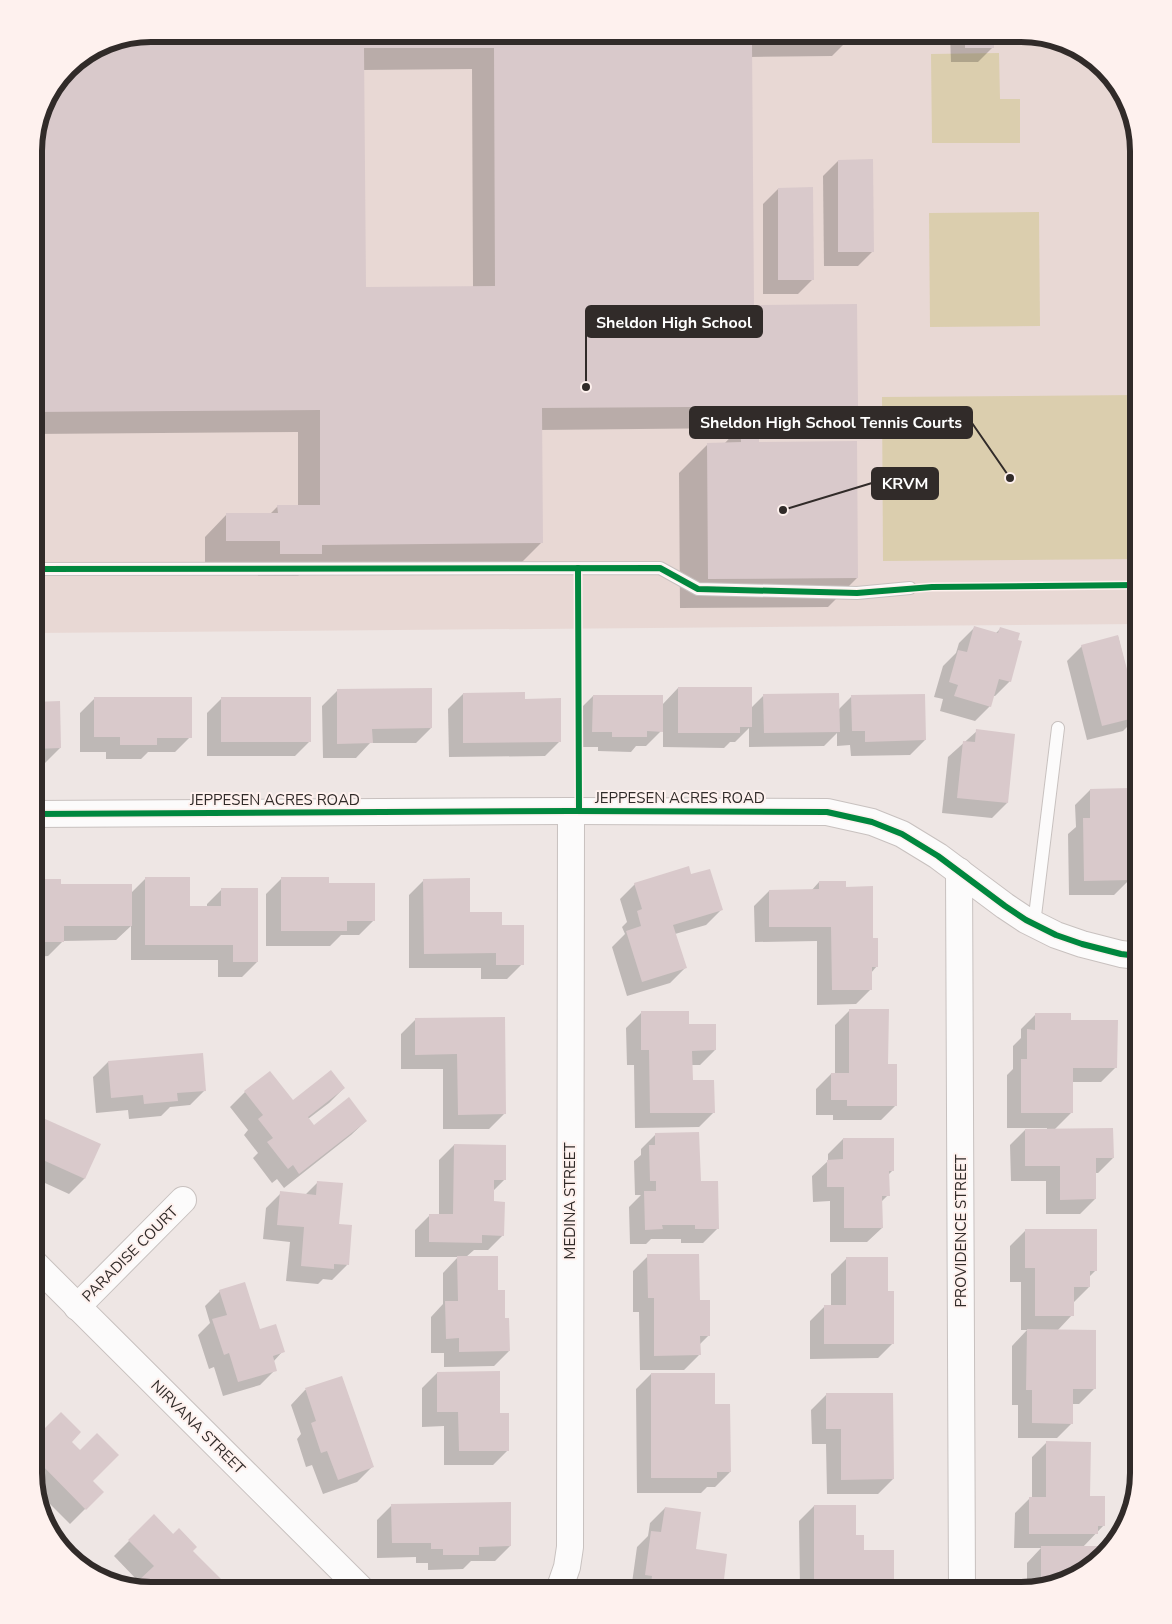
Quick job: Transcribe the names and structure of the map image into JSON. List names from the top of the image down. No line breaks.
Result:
{"streets":{"street":["JEPPESEN ACRES ROAD","MEDINA STREET","PROVIDENCE STREET","PARADISE COURT","NIRVANA STREET"]},"crossings":[["JEPPESEN ACRES ROAD","MEDINA STREET"],["JEPPESEN ACRES ROAD","PROVIDENCE STREET"],["PARADISE COURT","NIRVANA STREET"]],"places":["Sheldon High School","Sheldon High School Tennis Courts","KRVM"]}
